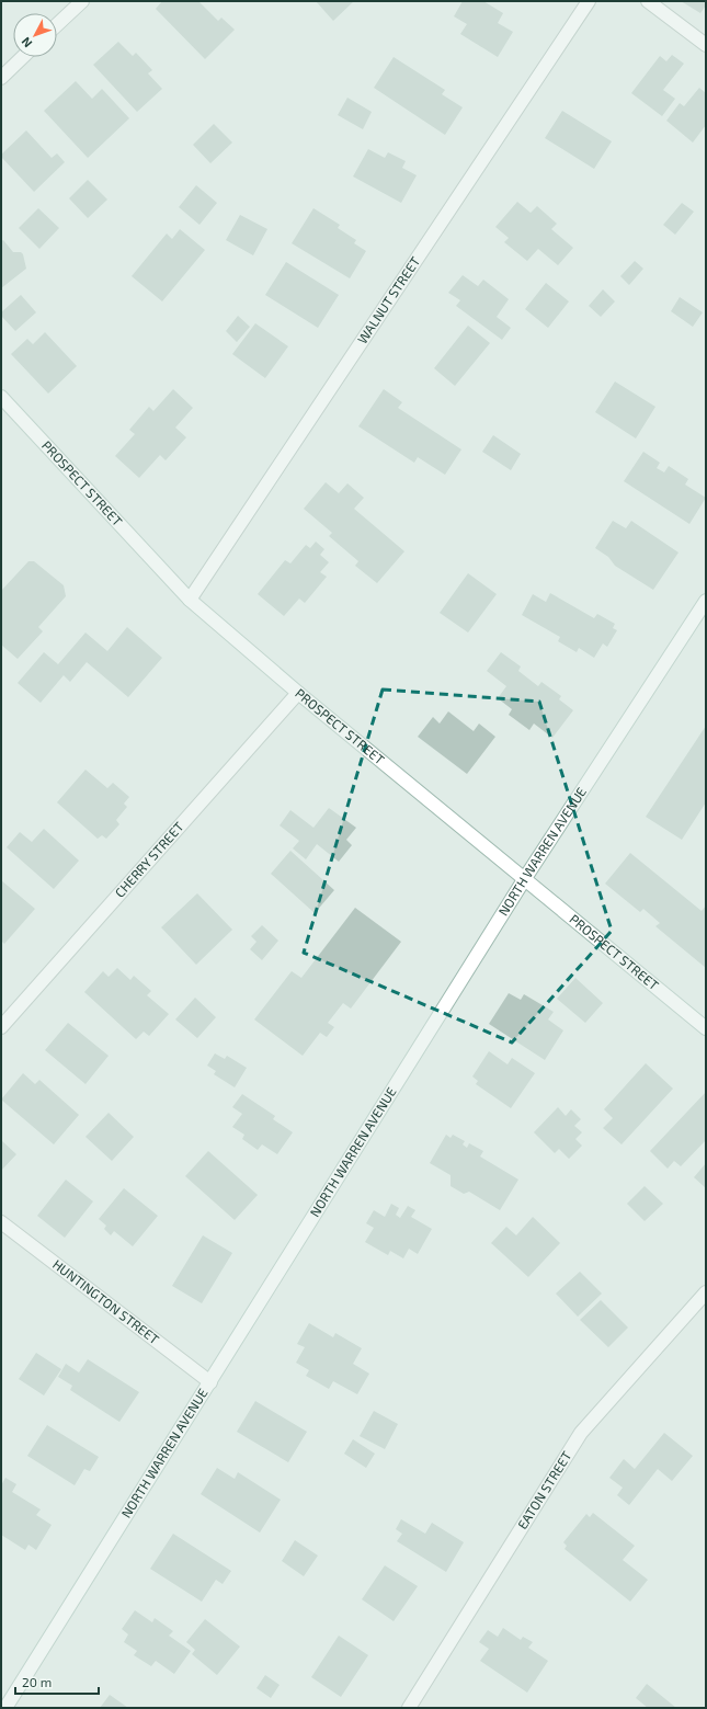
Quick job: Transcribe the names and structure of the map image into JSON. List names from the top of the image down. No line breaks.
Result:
{"streets":{"street":["WALNUT STREET","PROSPECT STREET","NORTH WARREN AVENUE","CHERRY STREET","HUNTINGTON STREET","EATON STREET"]},"crossings":[["WALNUT STREET","PROSPECT STREET"],["PROSPECT STREET","NORTH WARREN AVENUE"],["PROSPECT STREET","CHERRY STREET"],["NORTH WARREN AVENUE","HUNTINGTON STREET"]],"scale_bar":"20 m","north":"bottom left"}
